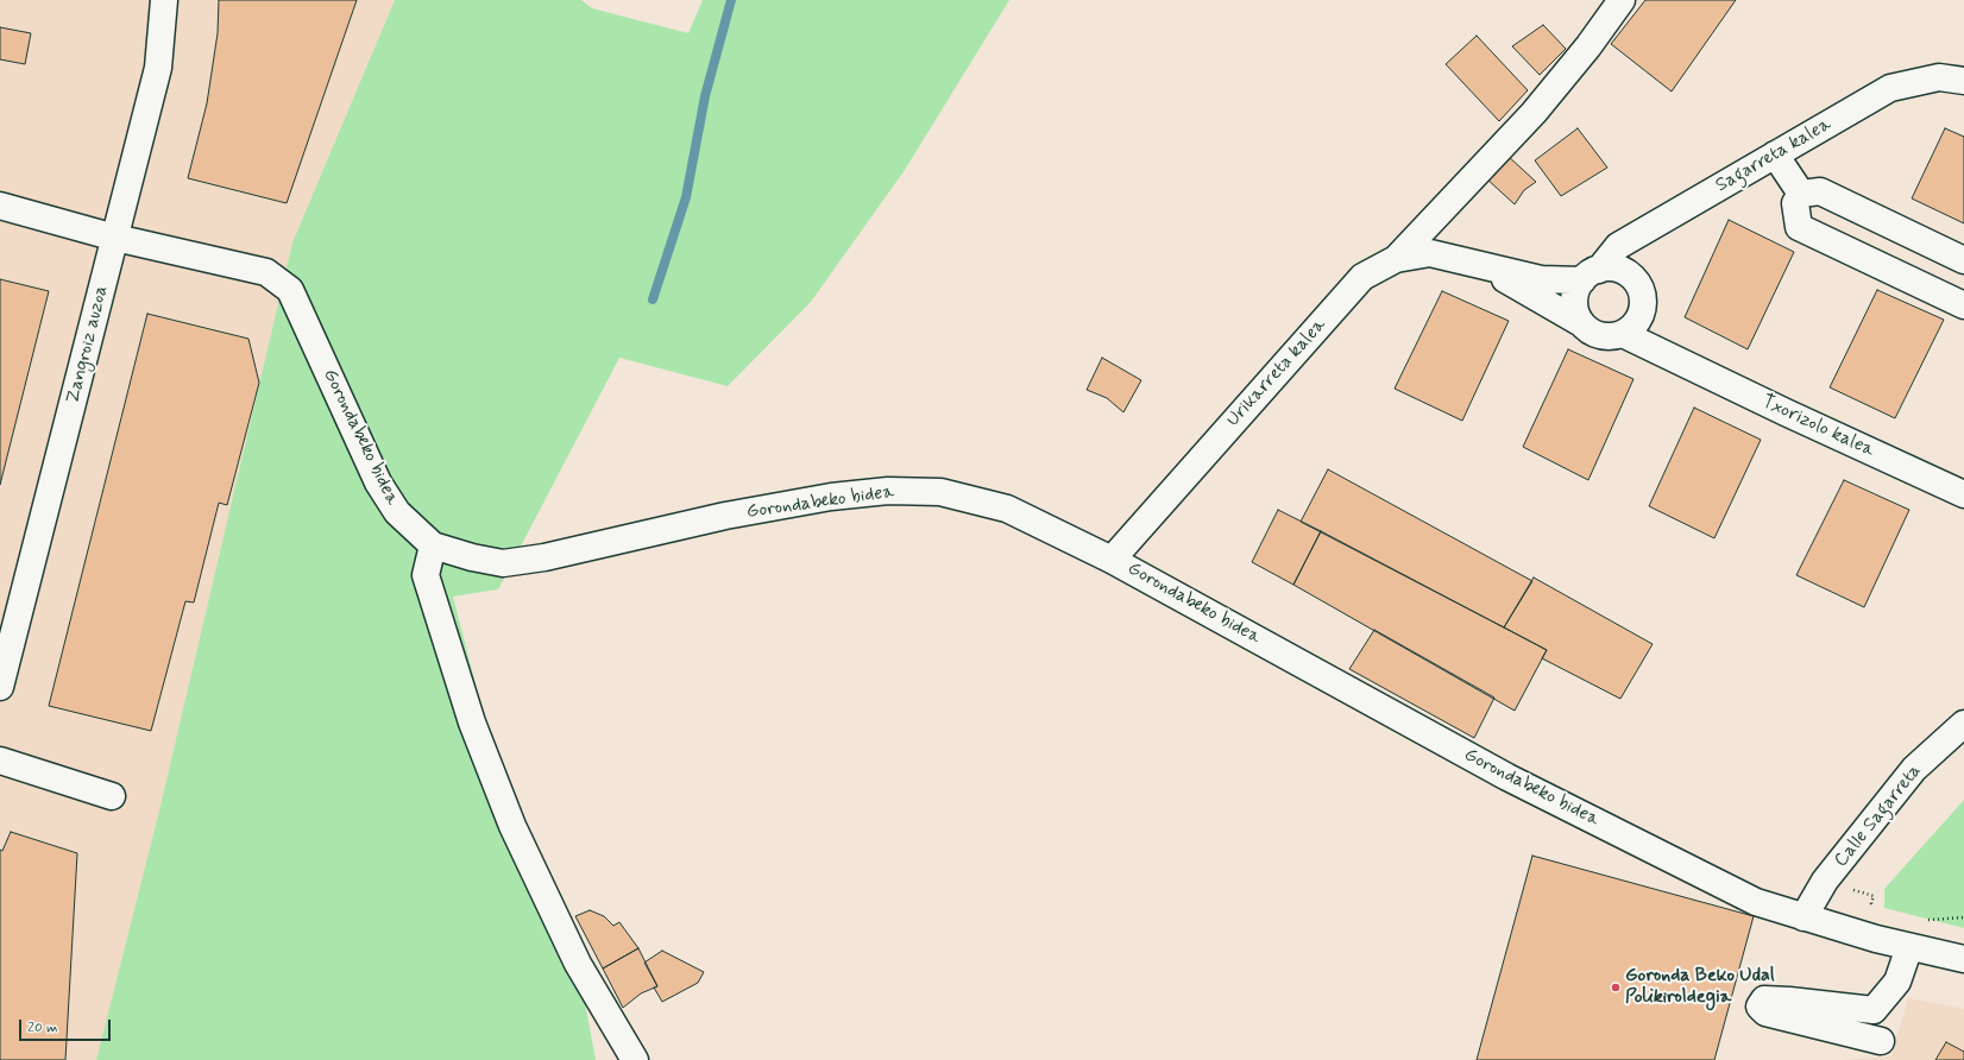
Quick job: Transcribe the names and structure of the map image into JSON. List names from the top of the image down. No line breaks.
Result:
{"streets":{"street":["Sagarreta kalea","Zangroiz auzoa","Urikarreta kalea","Txorizolo kalea","Gorondabeko bidea","Calle Sagarreta"]},"crossings":[["Sagarreta kalea","Urikarreta kalea"],["Sagarreta kalea","Txorizolo kalea"],["Zangroiz auzoa","Gorondabeko bidea"],["Urikarreta kalea","Txorizolo kalea"],["Urikarreta kalea","Gorondabeko bidea"],["Gorondabeko bidea","Calle Sagarreta"]],"places":["Goronda Beko Udal Polikiroldegia"],"scale_bar":"20 m"}
